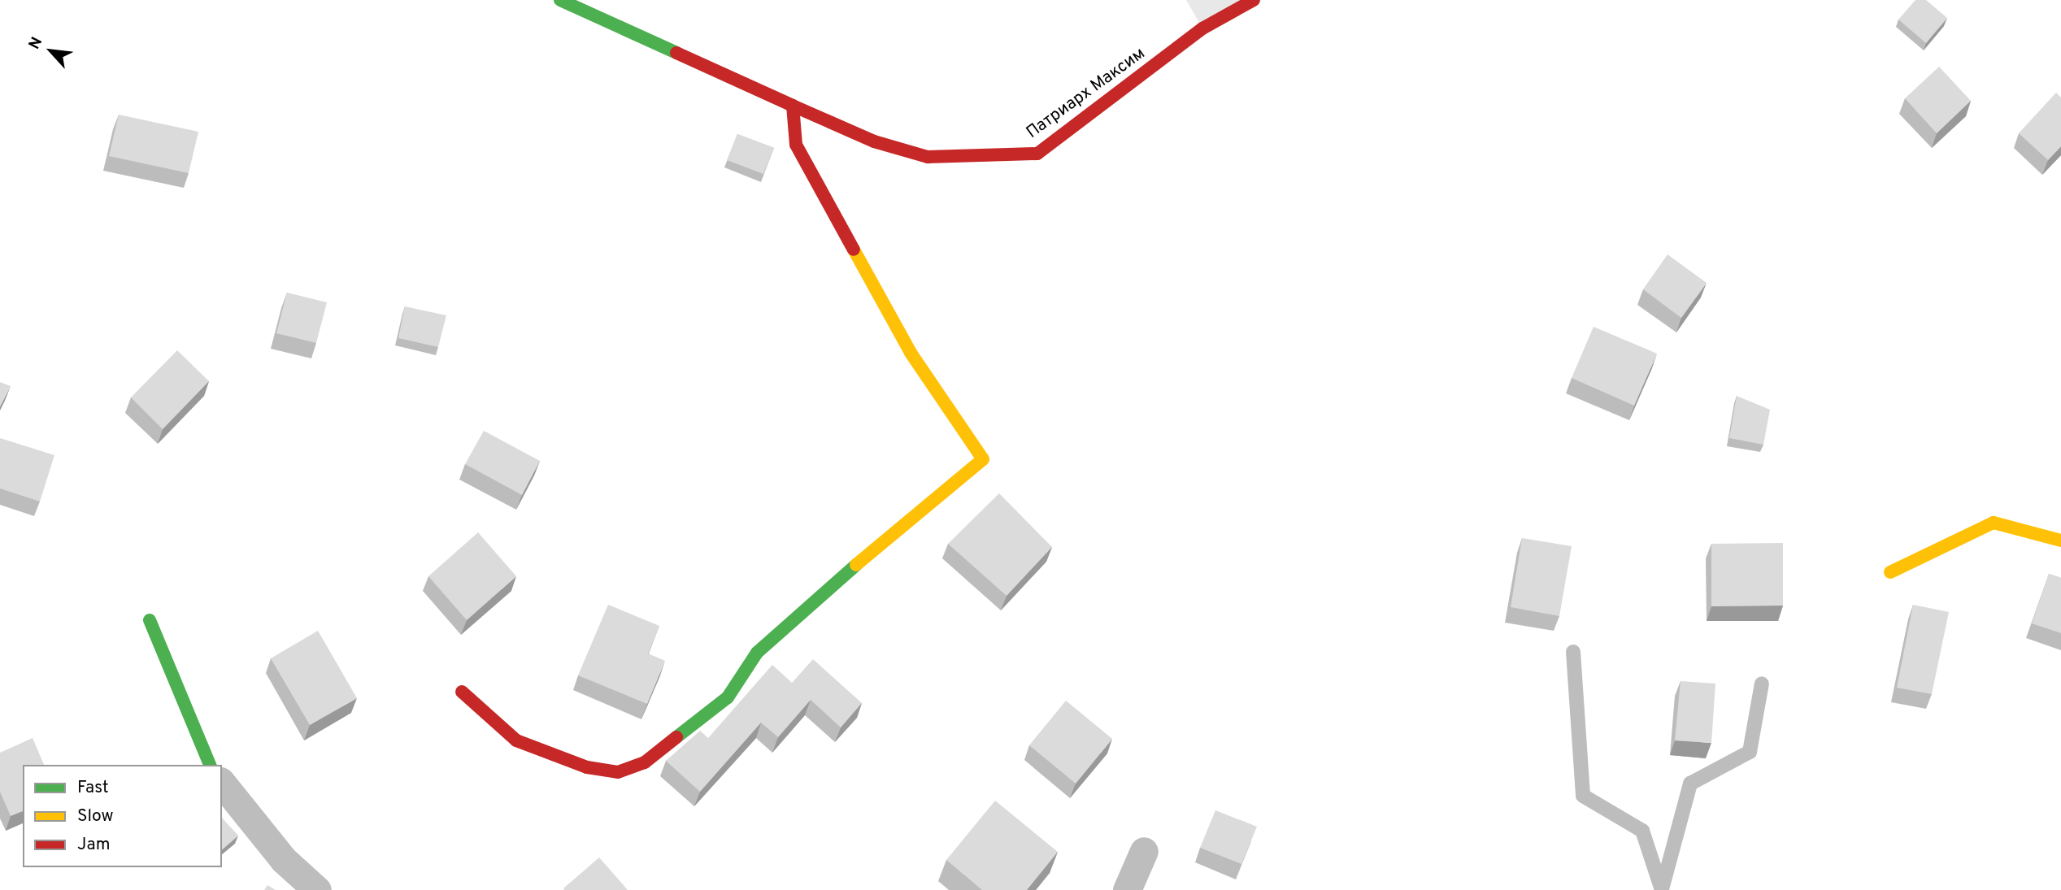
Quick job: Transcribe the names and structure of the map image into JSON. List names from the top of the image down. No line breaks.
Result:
{"streets":{"street":["Патриарх Максим"]},"legend":["Fast","Slow","Jam"],"north":"top left"}
